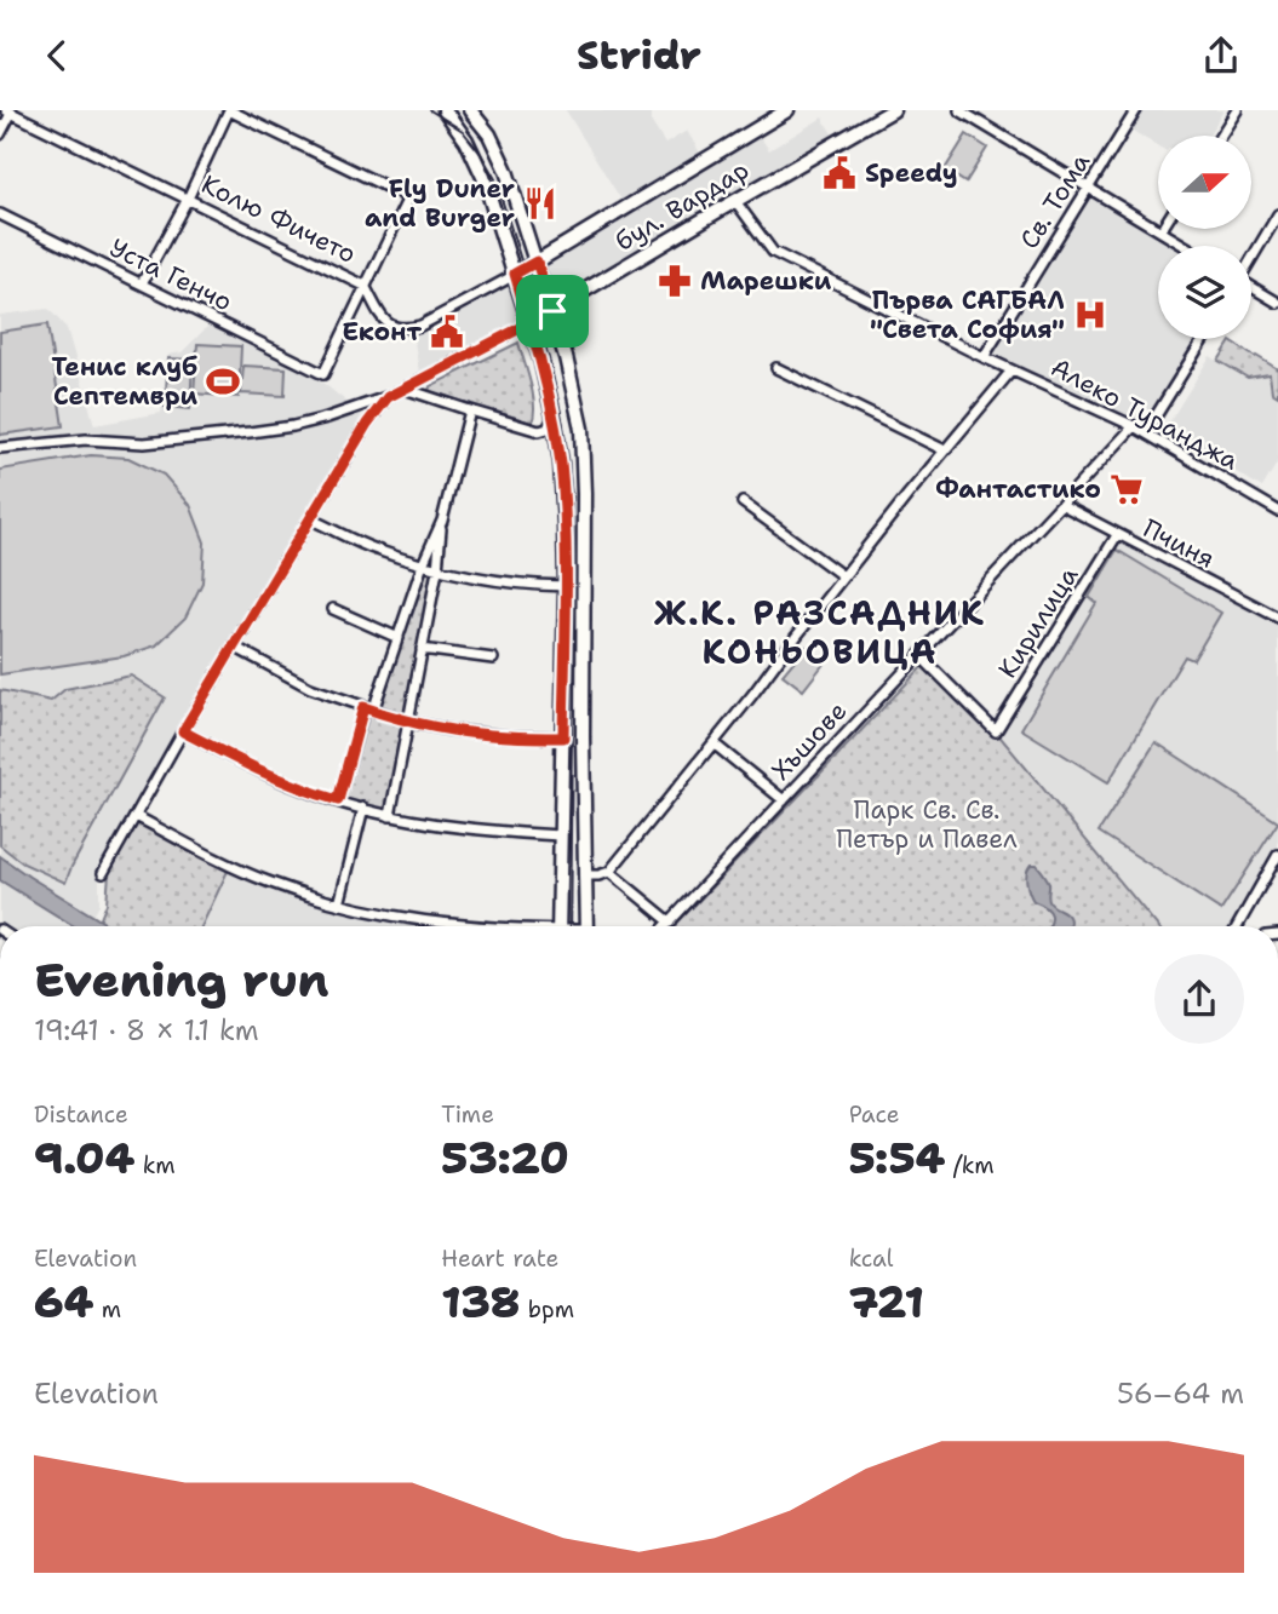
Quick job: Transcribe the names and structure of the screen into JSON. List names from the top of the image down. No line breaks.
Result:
{"streets":{"main road":["бул. Вардар"],"street":["Св. Тома","Колю Фичето","Уста Генчо","Алеко Туранджа","Пчиня","Кирилица","Хъшове"]},"crossings":[["Св. Тома","Алеко Туранджа"],["бул. Вардар","Колю Фичето"],["бул. Вардар","Алеко Туранджа"],["Колю Фичето","Уста Генчо"],["Алеко Туранджа","Хъшове"],["Пчиня","Кирилица"],["Пчиня","Хъшове"],["Кирилица","Хъшове"]],"districts":["Ж.К. РАЗСАДНИК КОНЬОВИЦА"],"parks":["Парк Св. Св. Петър и Павел"],"places":{"public building":["Speedy","Еконт"],"restaurant":["Fly Duner and Burger"],"pharmacy":["Марешки"],"hospital":["Първа САГБАЛ \"Света София\""],"sports":["Тенис клуб Септември"],"supermarket":["Фантастико"]},"north":"right","page":{"header":"Stridr","heading":["Evening run","19:41 · 8 × 1.1 km"],"stats":[["Distance","9.04 km"],["Time","53:20"],["Pace","5:54 /km"],["Elevation","64 m"],["Heart rate","138 bpm"],["kcal","721"]],"chart":["Elevation","56–64 m"]}}
